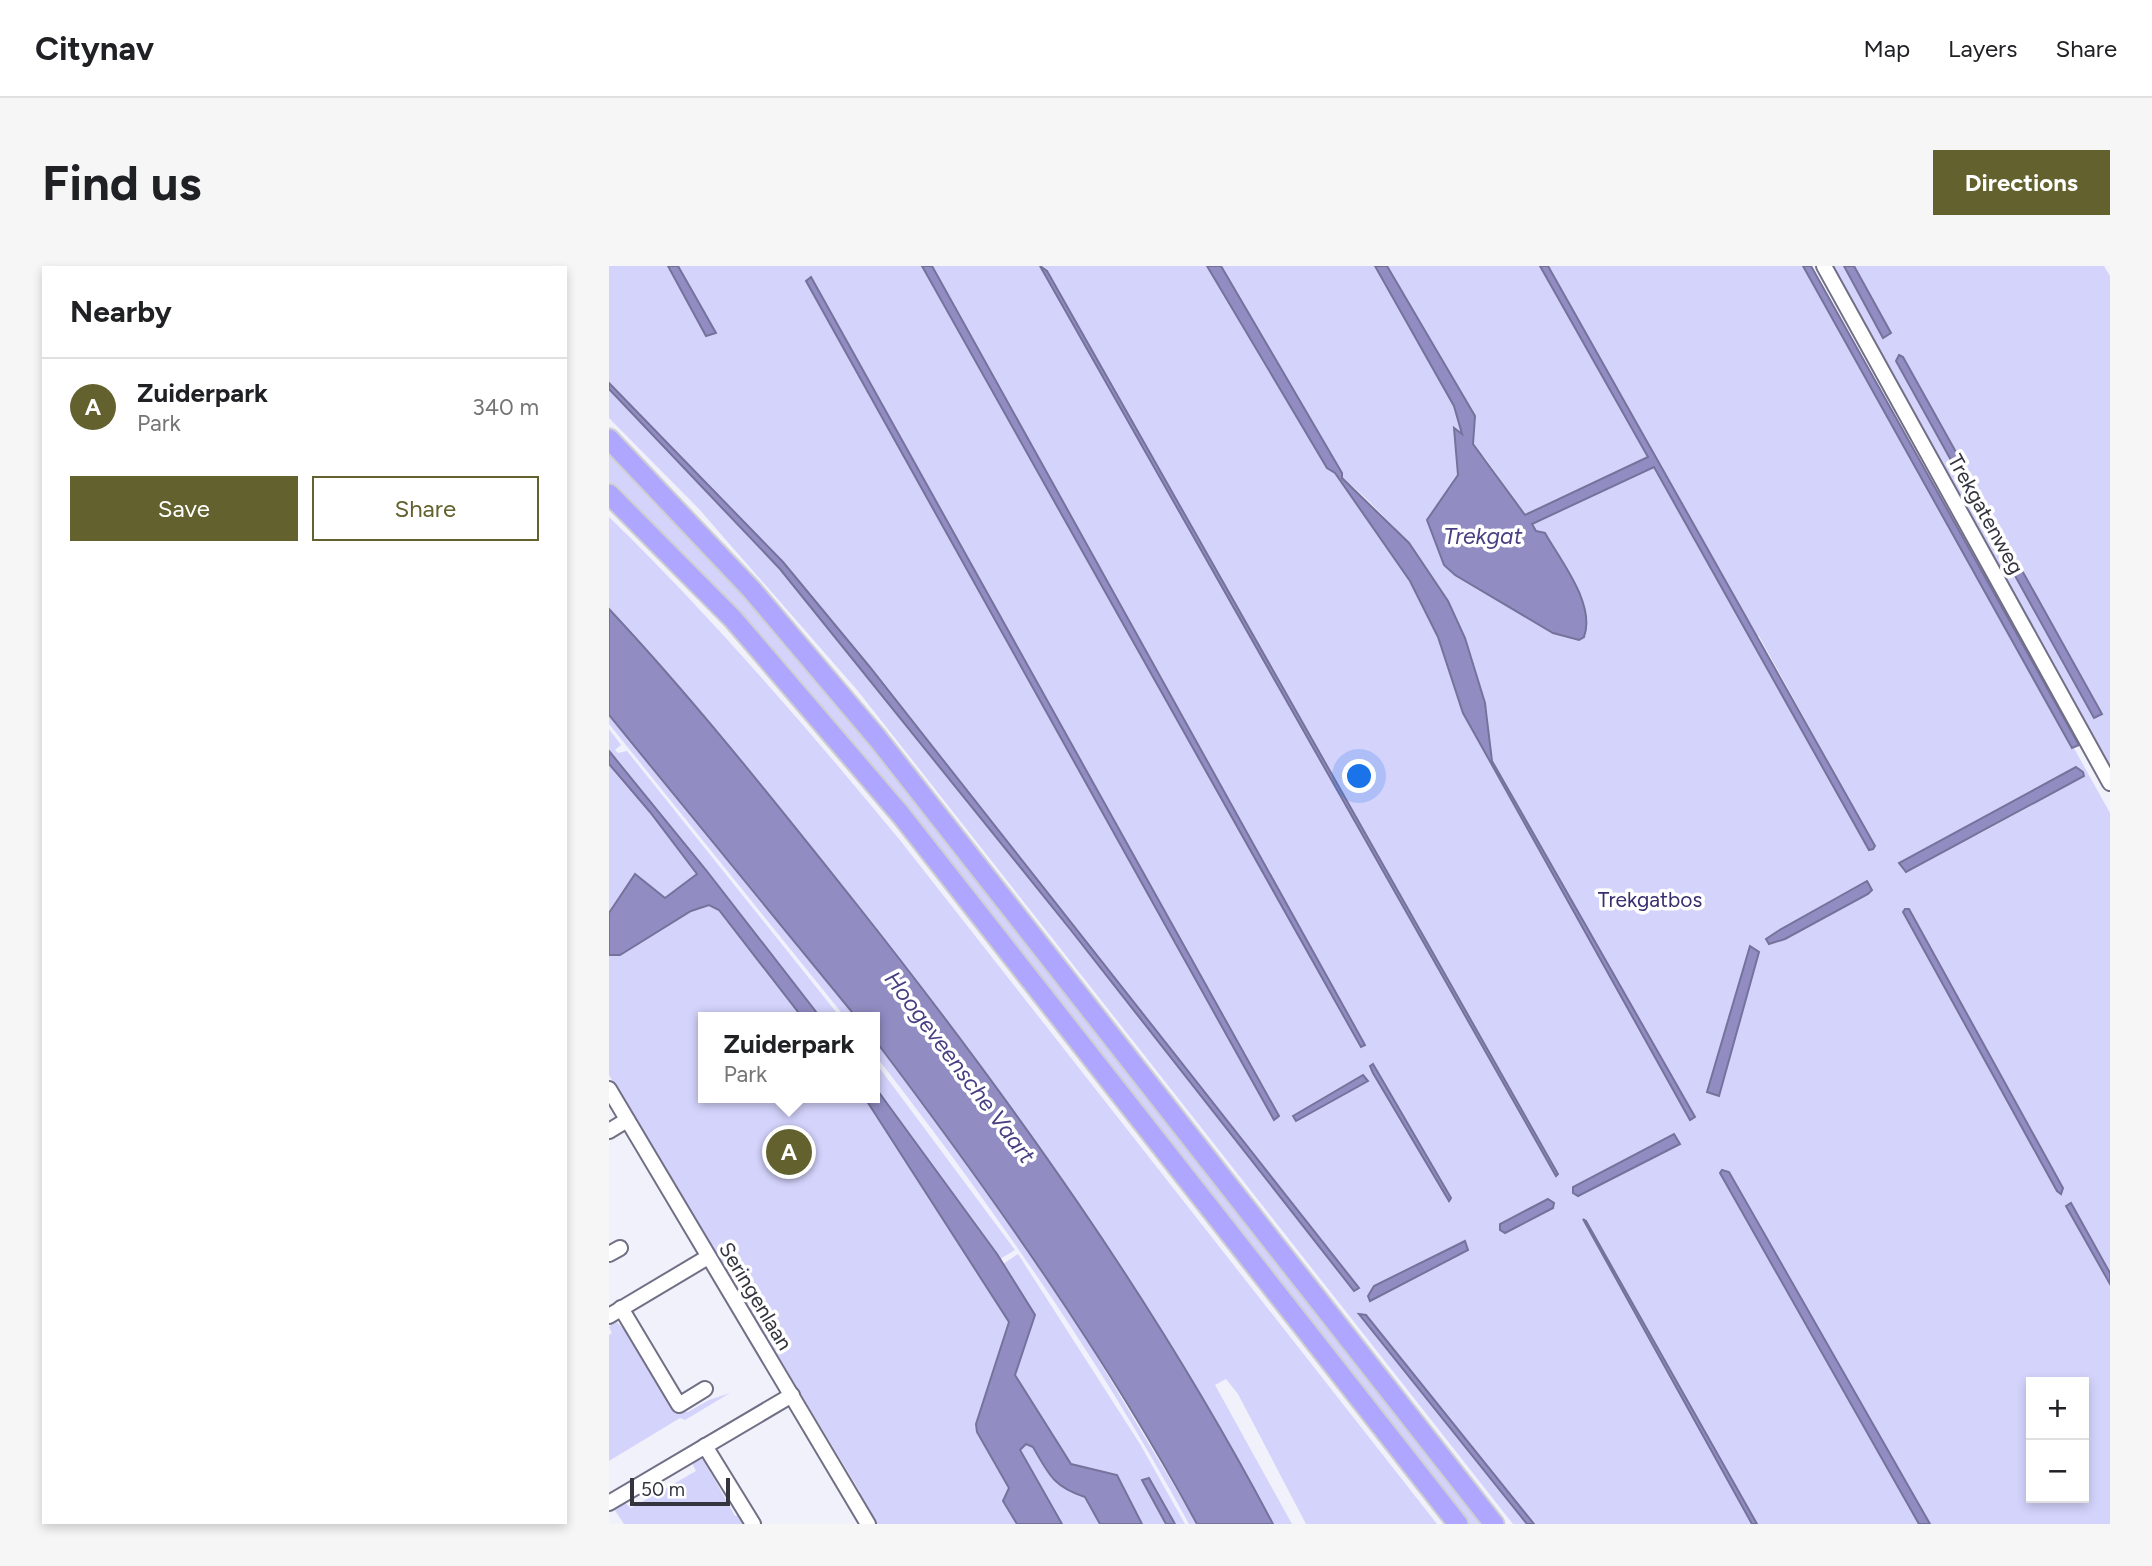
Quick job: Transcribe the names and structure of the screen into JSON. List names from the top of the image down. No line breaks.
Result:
{"streets":{"street":["Trekgatenweg","Seringenlaan"]},"water":["Trekgat","Hoogeveensche Vaart"],"parks":["Trekgatbos"],"scale_bar":"50 m","page":{"header":"Citynav","nav":["Map","Layers","Share"],"buttons":["Directions",["Save","Share"]],"title":"Find us","heading":"Nearby","list":[{"mark":"A","name":"Zuiderpark","note":"Park","value":"340 m"}],"popup":["Zuiderpark","Park"],"pins":"A","map_buttons":["+","−"],"scale":"50 m"}}
